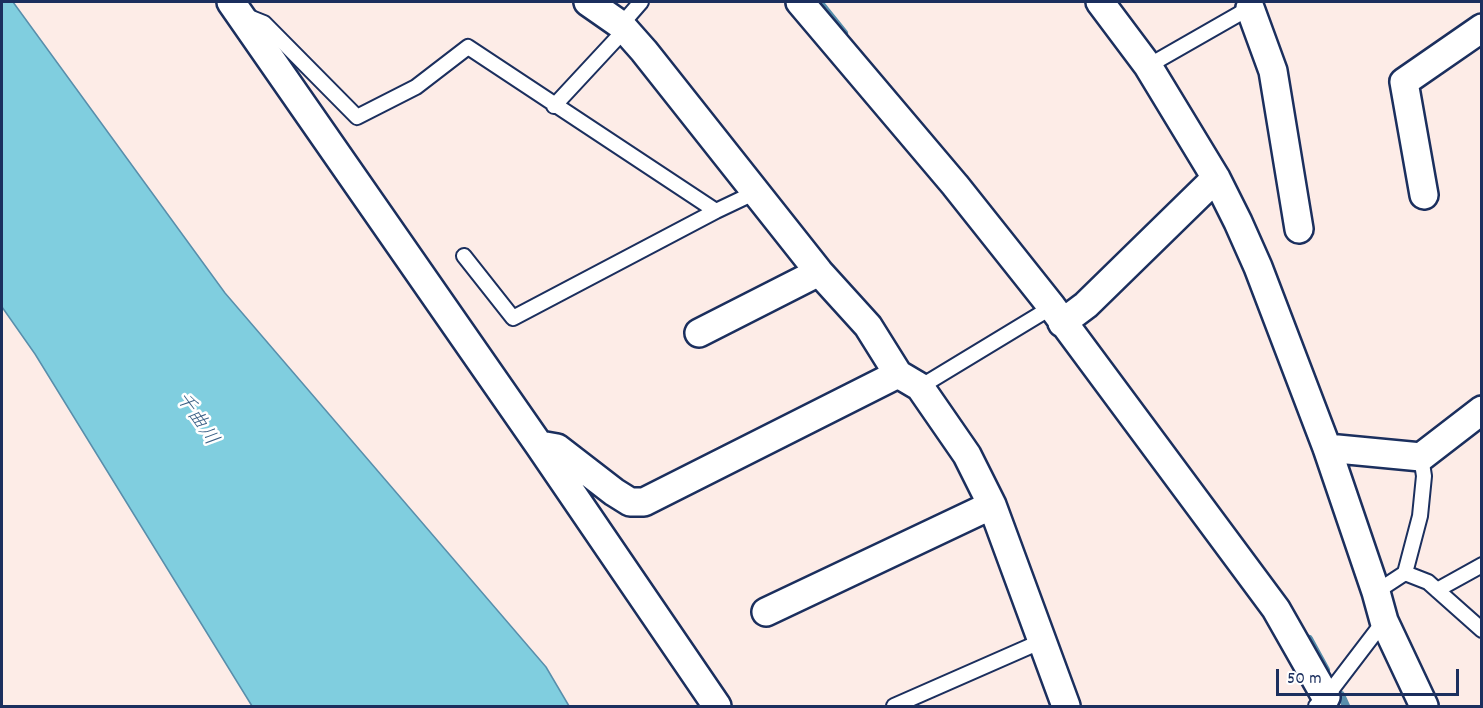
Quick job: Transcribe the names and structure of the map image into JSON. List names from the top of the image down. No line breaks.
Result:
{"water":["千曲川"],"scale_bar":"50 m"}
